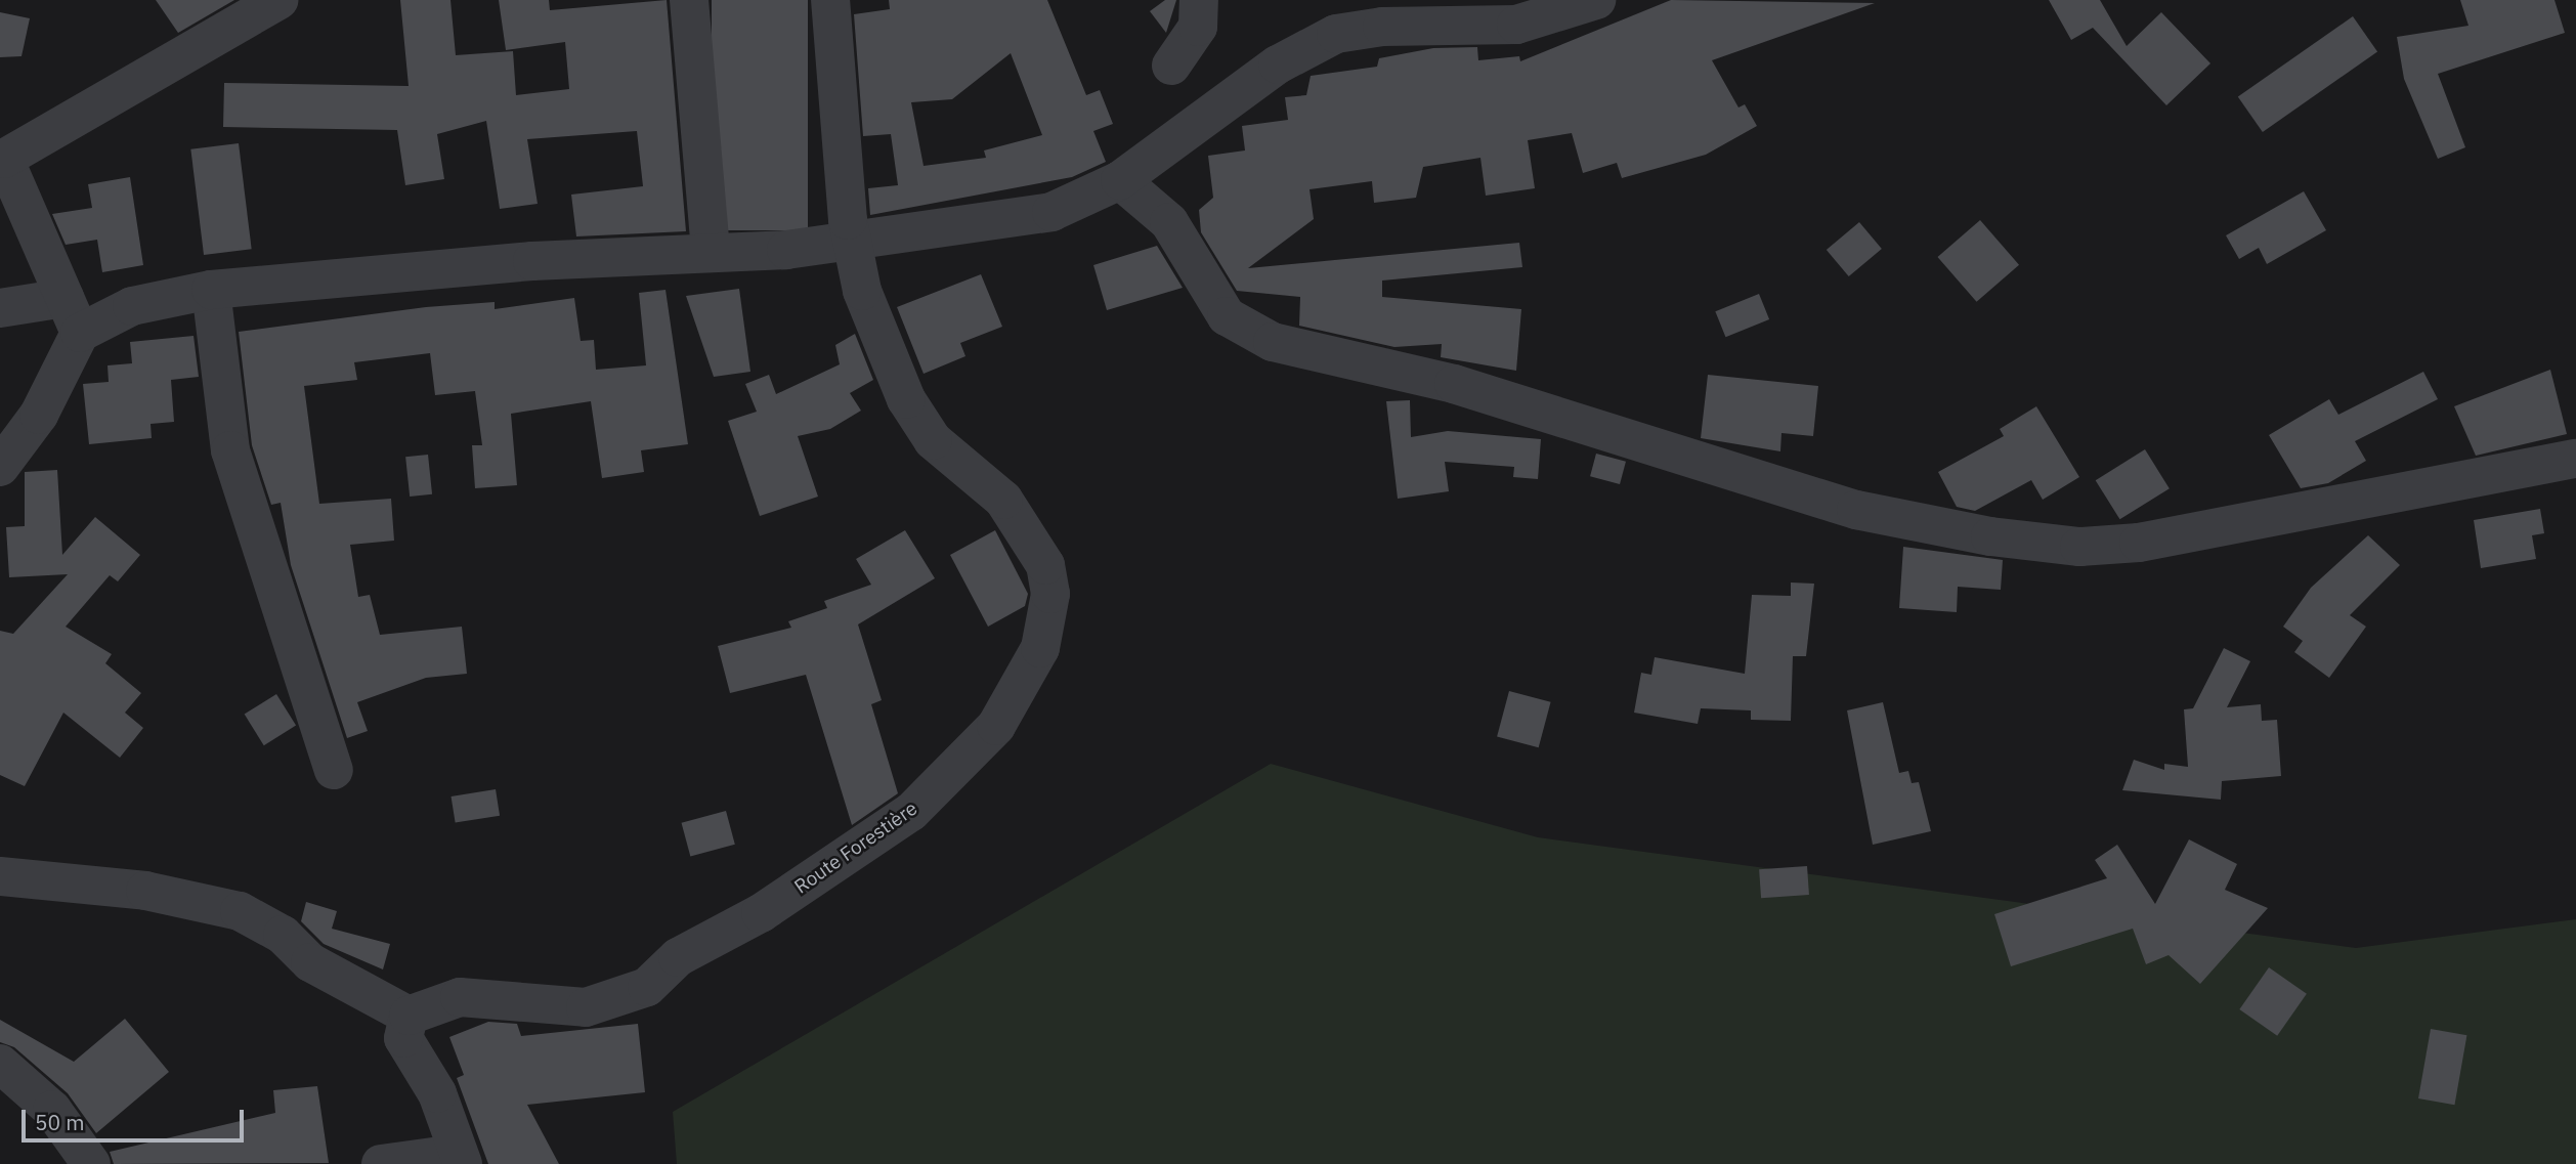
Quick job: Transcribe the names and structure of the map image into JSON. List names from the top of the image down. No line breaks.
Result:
{"streets":{"street":["Route Forestière"]},"scale_bar":"50 m"}
